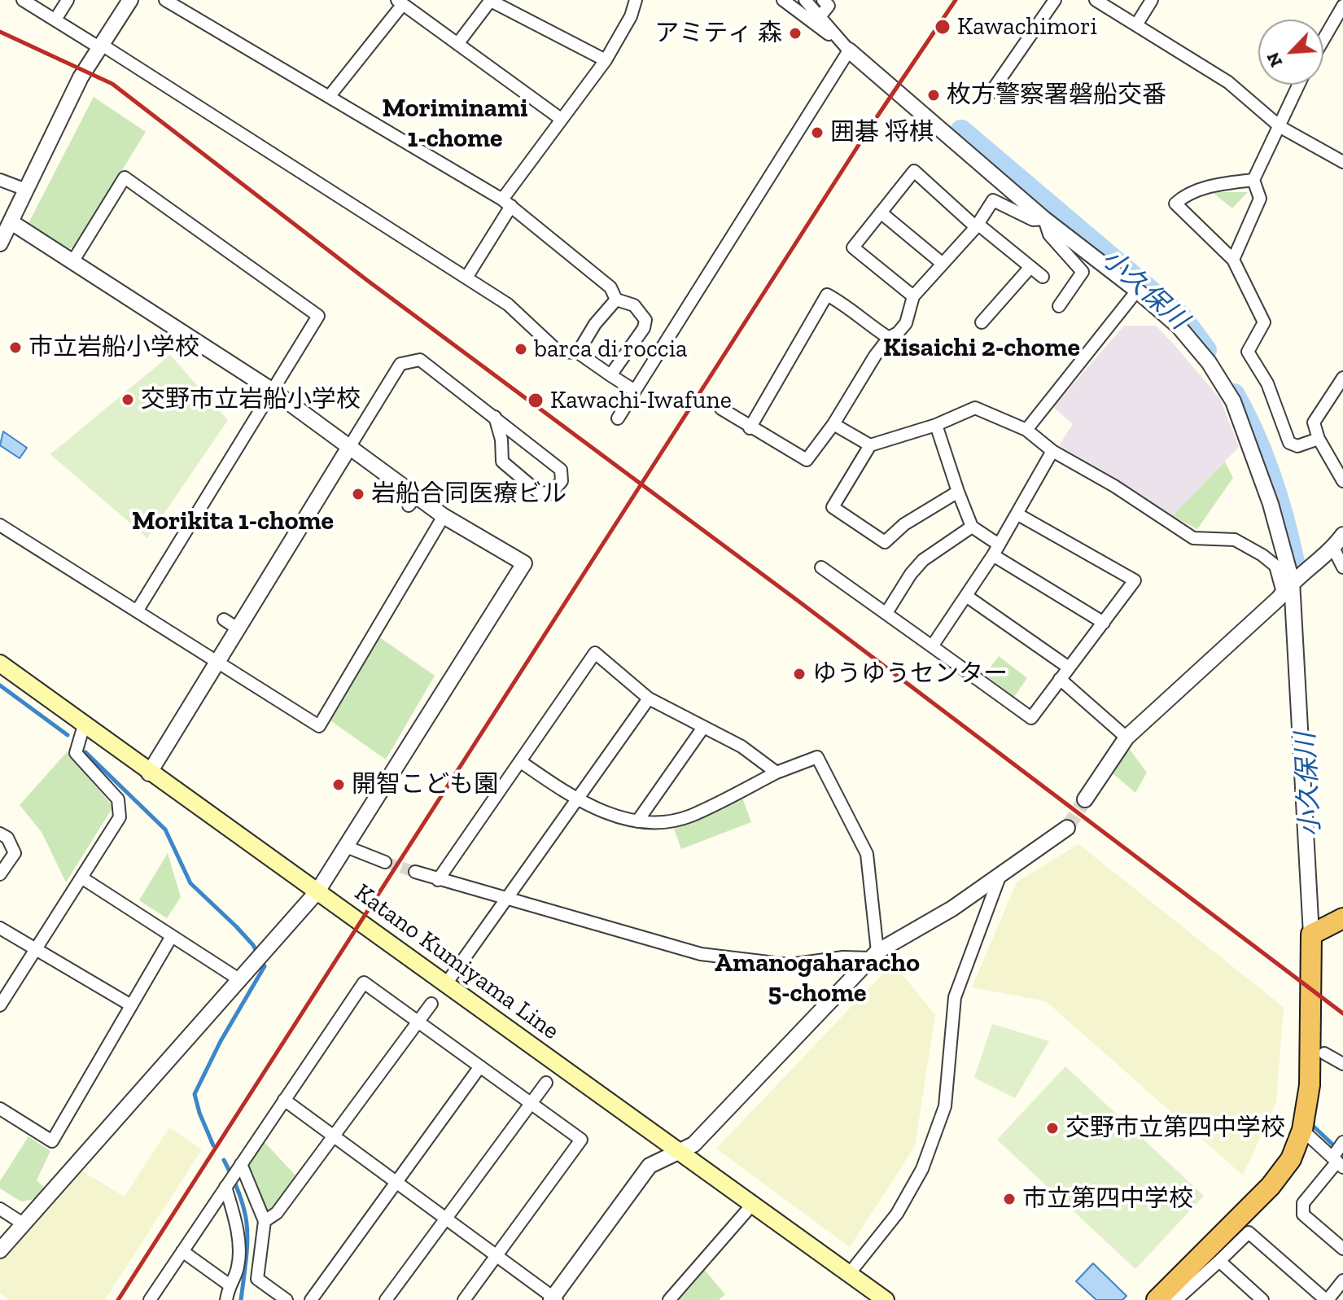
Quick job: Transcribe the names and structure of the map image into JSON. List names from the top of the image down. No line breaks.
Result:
{"streets":{"main road":["Katano Kumiyama Line"]},"districts":["Moriminami 1-chome","Kisaichi 2-chome","Morikita 1-chome","Amanogaharacho 5-chome"],"water":["小久保川"],"places":["Kawachimori","アミティ 森","枚方警察署磐船交番","囲碁 将棋","市立岩船小学校","barca di roccia","交野市立岩船小学校","Kawachi-Iwafune","岩船合同医療ビル","ゆうゆうセンター","開智こども園","交野市立第四中学校","市立第四中学校"],"north":"bottom left"}
